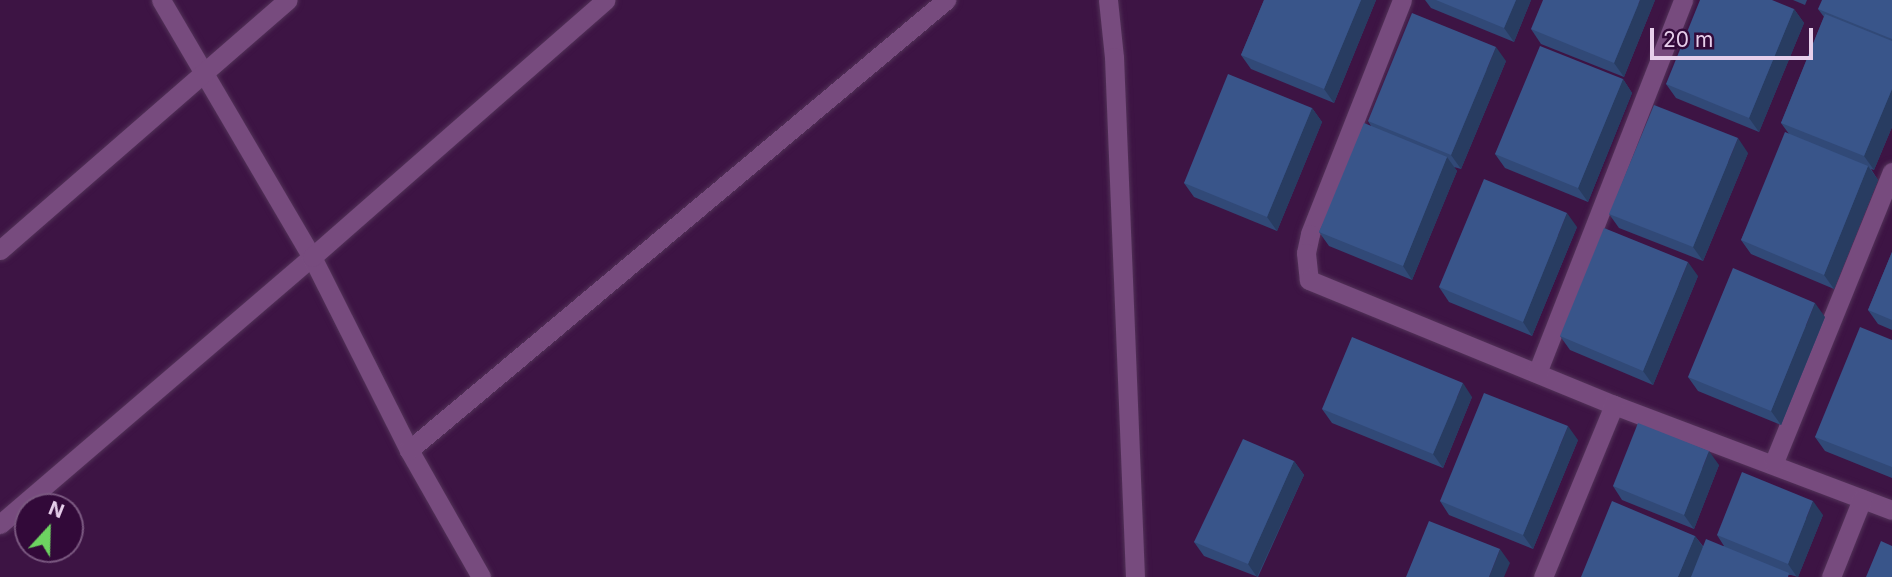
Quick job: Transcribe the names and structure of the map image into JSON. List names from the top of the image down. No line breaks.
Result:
{"scale_bar":"20 m","north":"top"}
